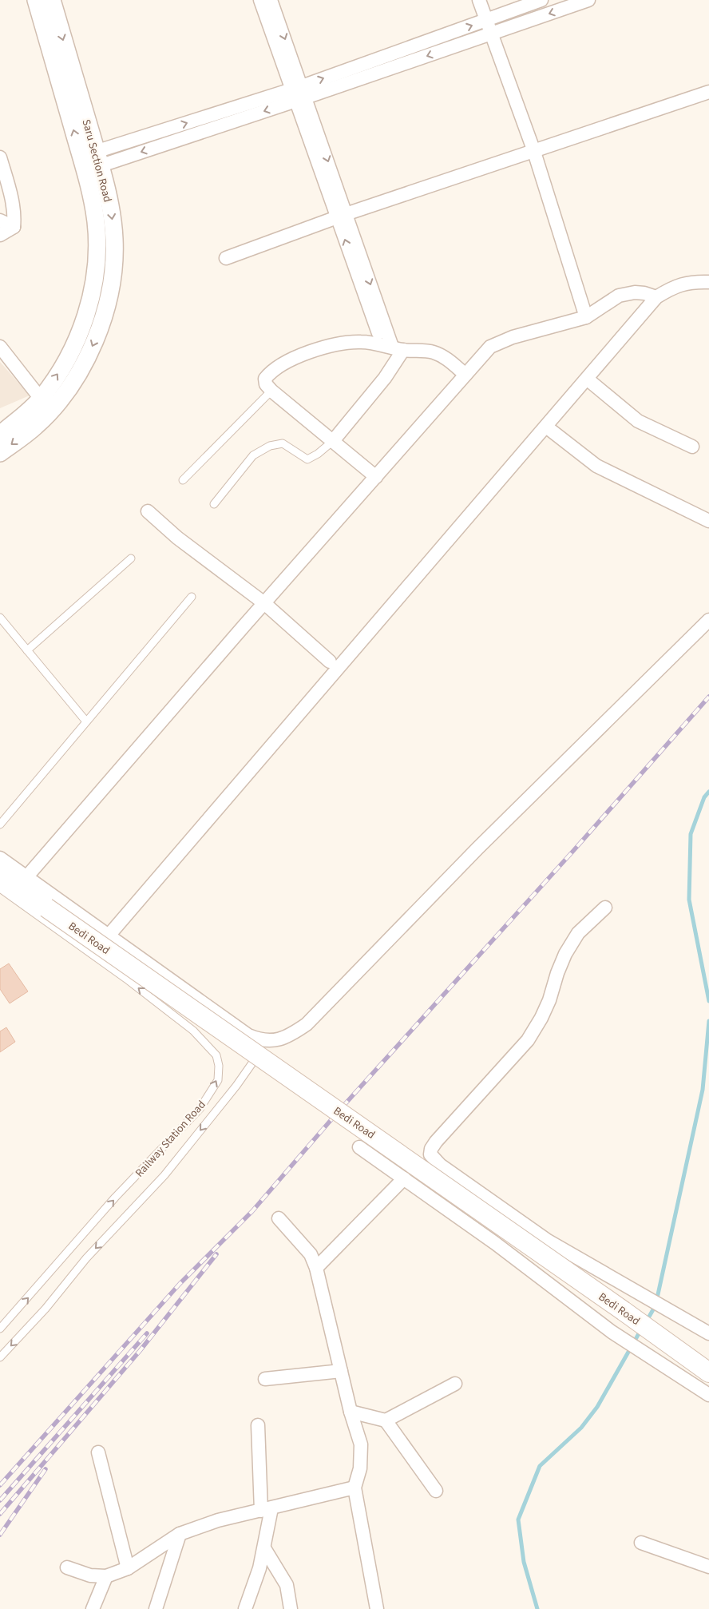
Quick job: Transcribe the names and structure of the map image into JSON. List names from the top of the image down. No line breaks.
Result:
{"streets":{"main road":["Bedi Road"],"street":["Saru Section Road"],"lane":["Railway Station Road"]}}
